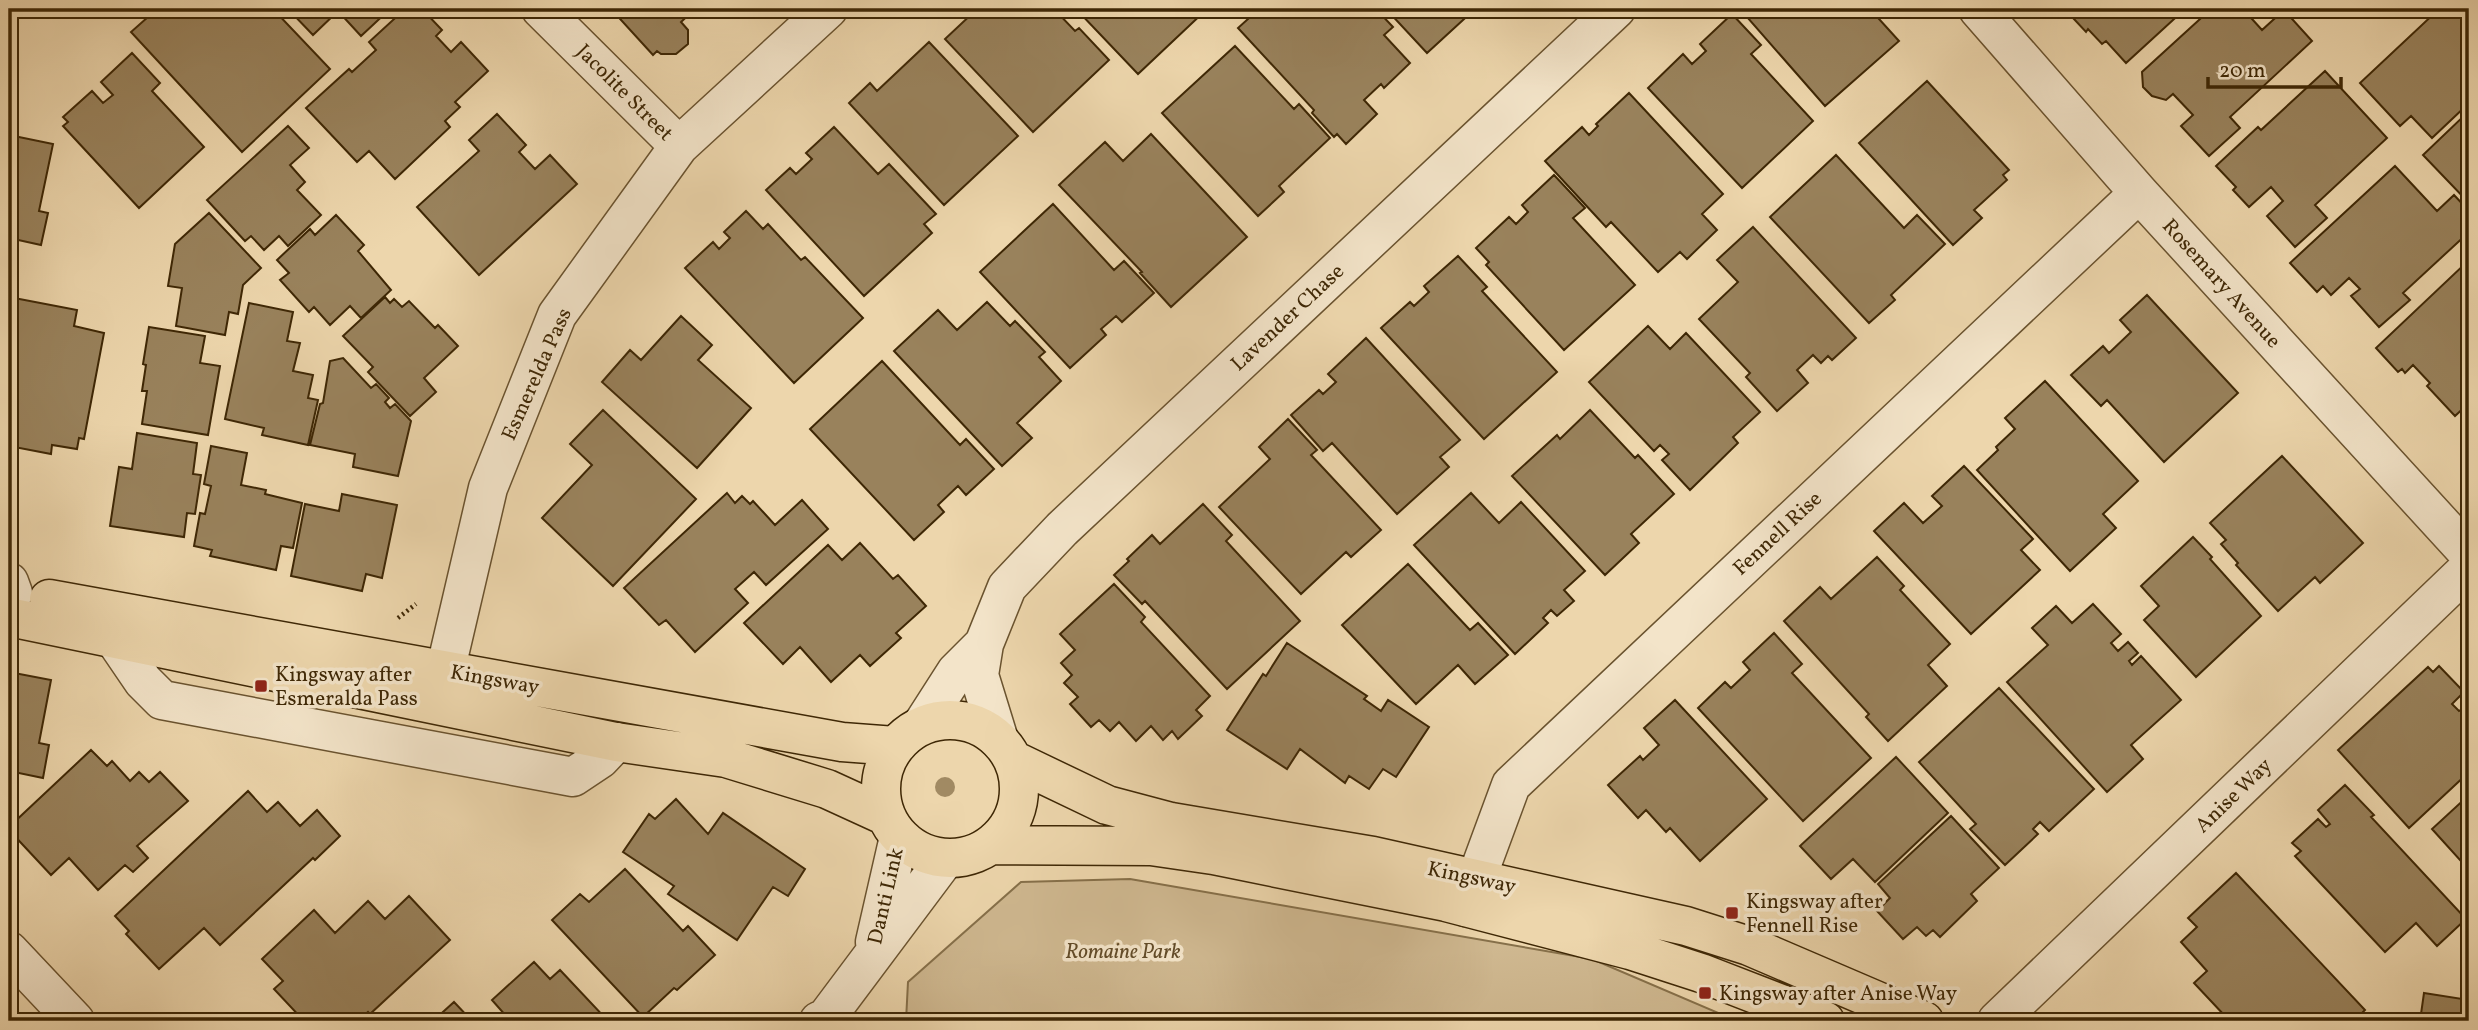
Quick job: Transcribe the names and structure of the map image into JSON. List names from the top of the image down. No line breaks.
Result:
{"streets":{"main road":["Kingsway"],"street":["Jacolite Street","Rosemary Avenue","Lavender Chase","Esmerelda Pass","Fennell Rise","Anise Way","Danti Link"]},"crossings":[["Jacolite Street","Esmerelda Pass"],["Rosemary Avenue","Fennell Rise"],["Lavender Chase","Kingsway"],["Lavender Chase","Danti Link"],["Esmerelda Pass","Kingsway"],["Fennell Rise","Kingsway"],["Kingsway","Danti Link"]],"parks":["Romaine Park"],"places":{"transit":["Kingsway after Esmeralda Pass","Kingsway after Fennell Rise","Kingsway after Anise Way"]},"scale_bar":"20 m"}
